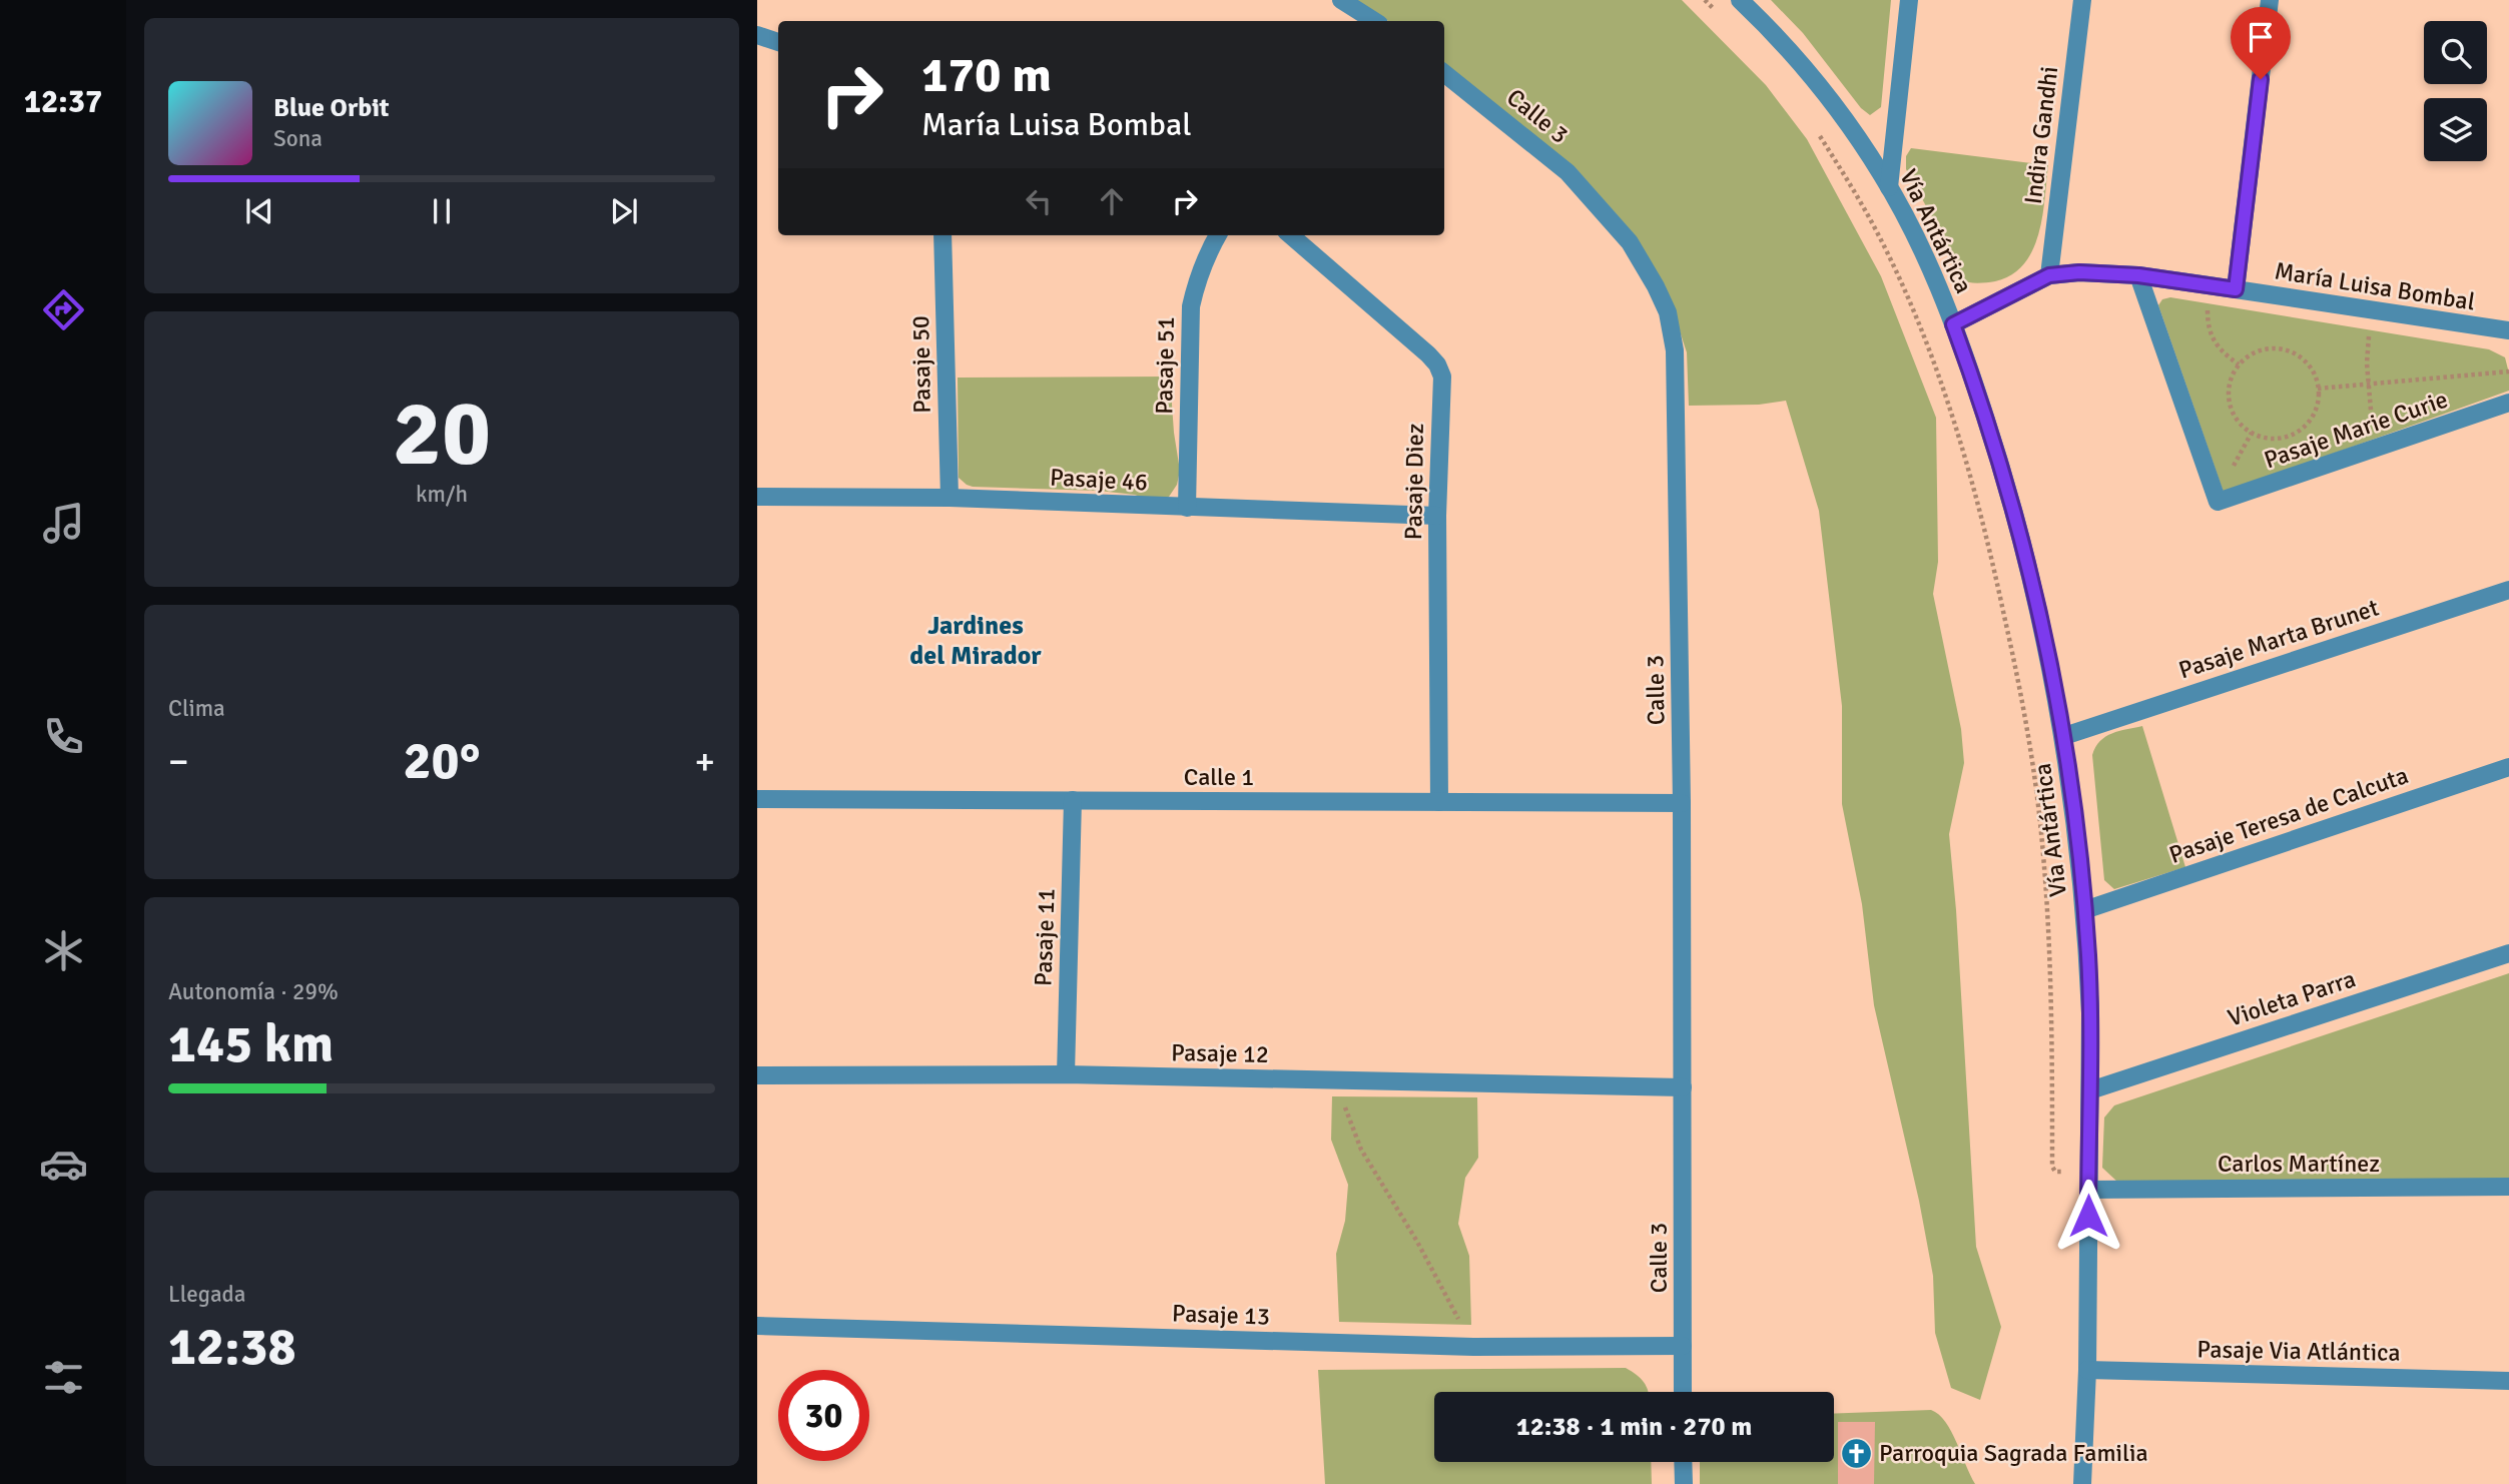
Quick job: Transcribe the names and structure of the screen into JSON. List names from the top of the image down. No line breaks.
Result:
{"streets":{"street":["Calle 3","Indira Gandhi","Vía Antártica","María Luisa Bombal","Pasaje 50","Pasaje 51","Pasaje Marie Curie","Pasaje 46","Pasaje Diez","Pasaje Marta Brunet","Calle 1","Pasaje Teresa de Calcuta","Pasaje 11","Violeta Parra","Pasaje 12","Carlos Martínez","Pasaje 13","Pasaje Via Atlántica"]},"crossings":[["Calle 3","Calle 1"],["Calle 3","Pasaje 12"],["Calle 3","Pasaje 13"],["Indira Gandhi","María Luisa Bombal"],["Vía Antártica","María Luisa Bombal"],["Vía Antártica","Pasaje Marta Brunet"],["Vía Antártica","Pasaje Teresa de Calcuta"],["Vía Antártica","Violeta Parra"],["Vía Antártica","Carlos Martínez"],["Vía Antártica","Pasaje Via Atlántica"],["María Luisa Bombal","Pasaje Marie Curie"],["Pasaje 50","Pasaje 46"],["Pasaje 51","Pasaje 46"],["Pasaje 46","Pasaje Diez"],["Pasaje Diez","Calle 1"],["Calle 1","Pasaje 11"],["Pasaje 11","Pasaje 12"]],"districts":["Jardines del Mirador"],"places":{"church":["Parroquia Sagrada Familia"]},"page":{"tabs":"12:37","turn":["170 m","María Luisa Bombal"],"song":["Blue Orbit","Sona"],"tile":[["20","km/h"],"Clima",["Autonomía · 29%","145 km"],["Llegada","12:38"]],"heat":["−","20°","+"],"limit":"30","trip":"12:38 · 1 min · 270 m"}}
